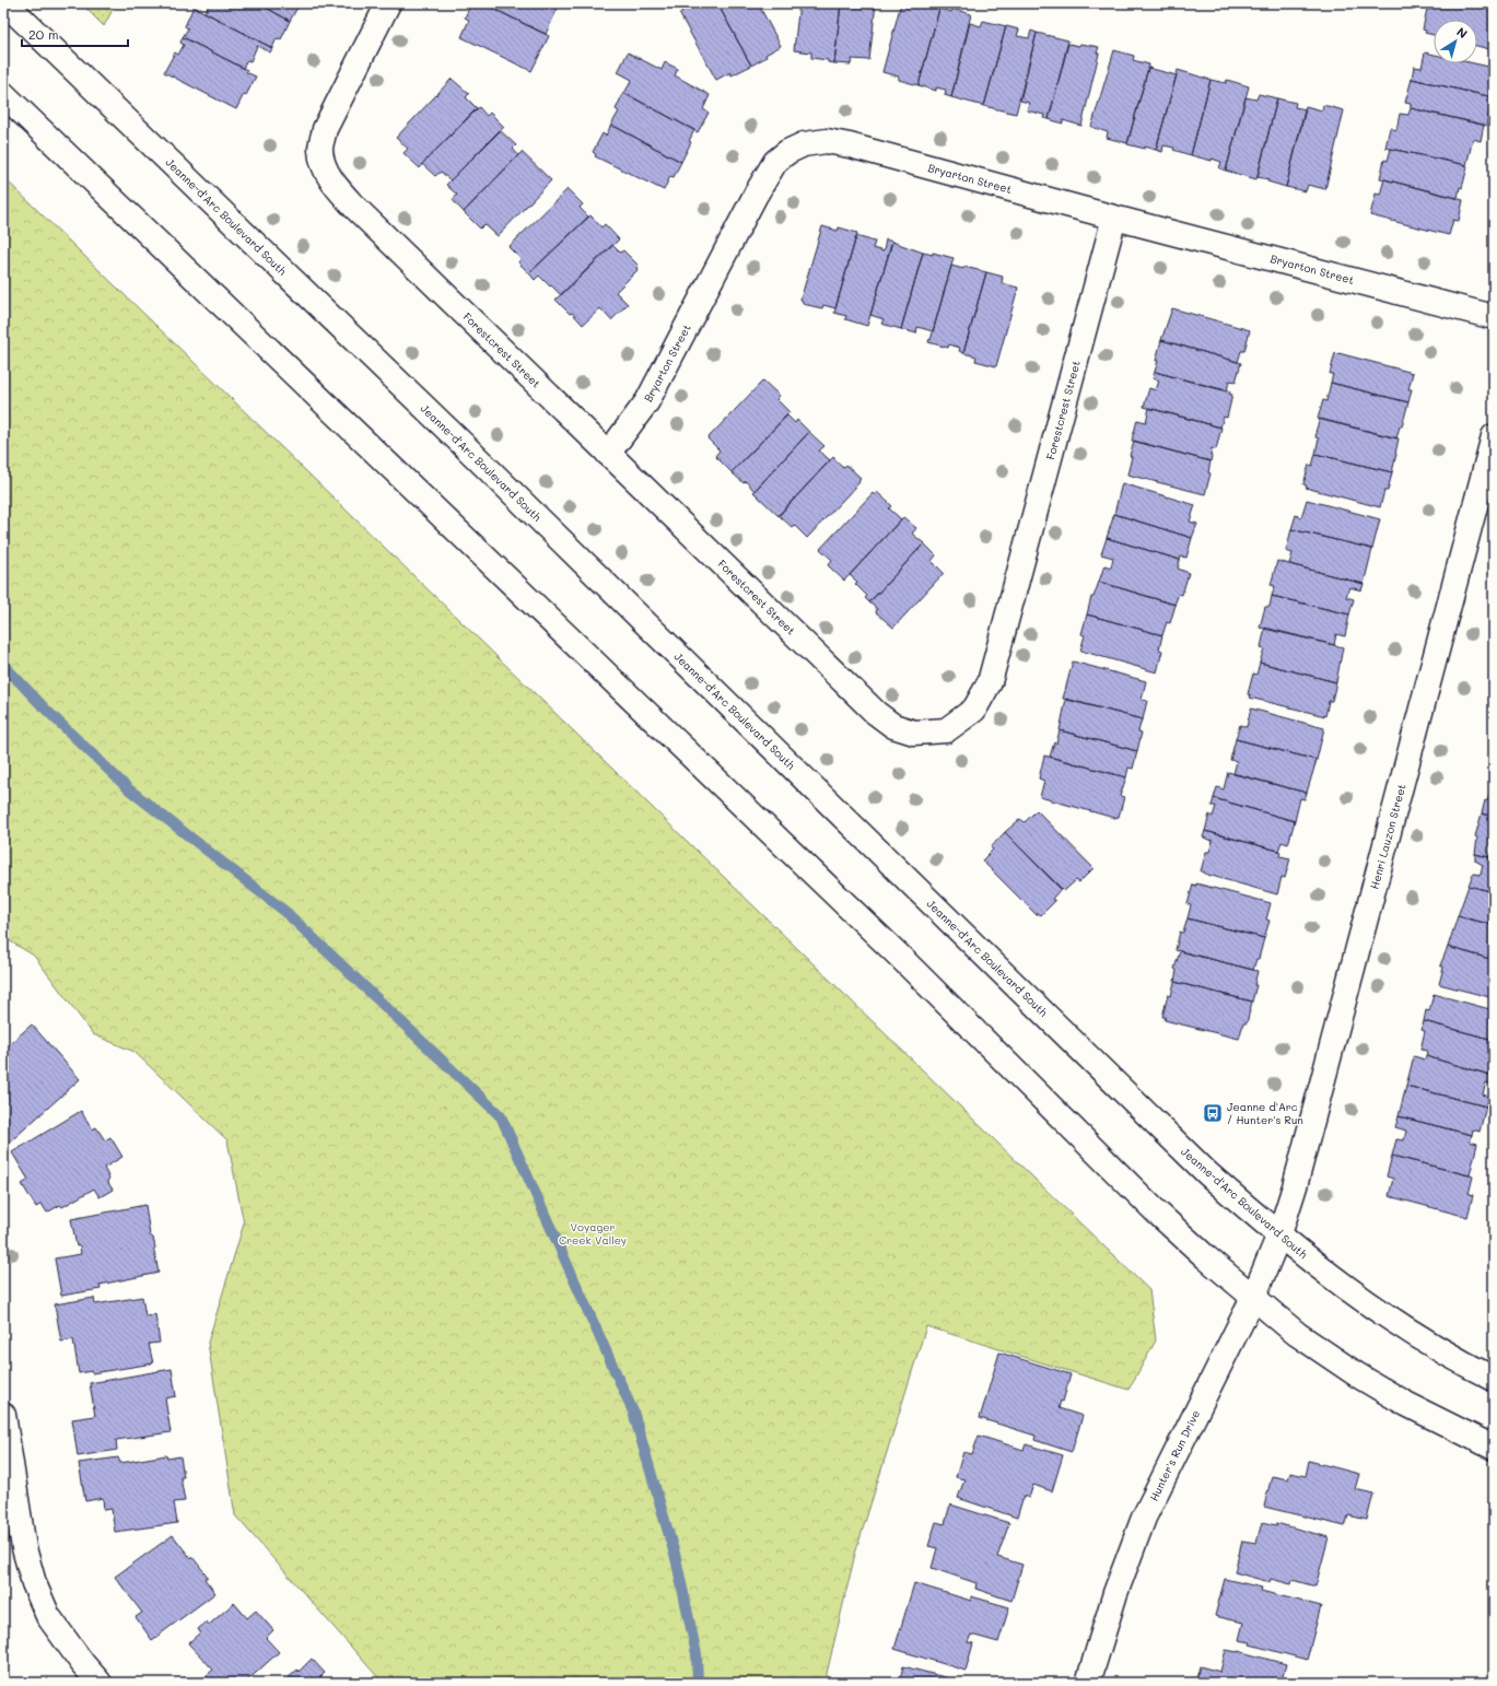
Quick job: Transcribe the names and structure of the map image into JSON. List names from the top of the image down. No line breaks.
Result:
{"streets":{"street":["Bryarton Street","Jeanne-d'Arc Boulevard South","Forestcrest Street","Henri Lauzon Street","Hunter's Run Drive"]},"crossings":[["Bryarton Street","Forestcrest Street"],["Jeanne-d'Arc Boulevard South","Henri Lauzon Street"],["Jeanne-d'Arc Boulevard South","Hunter's Run Drive"],["Henri Lauzon Street","Hunter's Run Drive"]],"parks":["Voyager Creek Valley"],"places":{"bus stop":["Jeanne d'Arc / Hunter's Run"]},"scale_bar":"20 m","north":"top right"}
